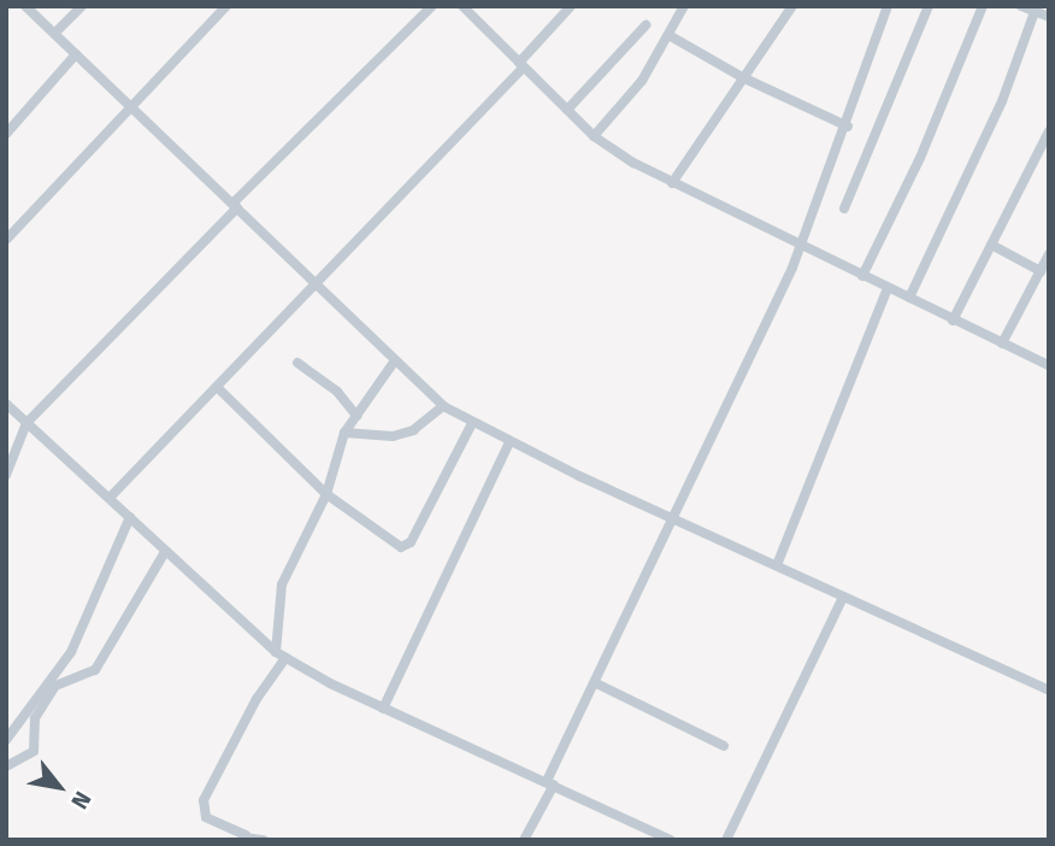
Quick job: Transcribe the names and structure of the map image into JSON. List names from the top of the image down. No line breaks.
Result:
{"north":"bottom right"}
